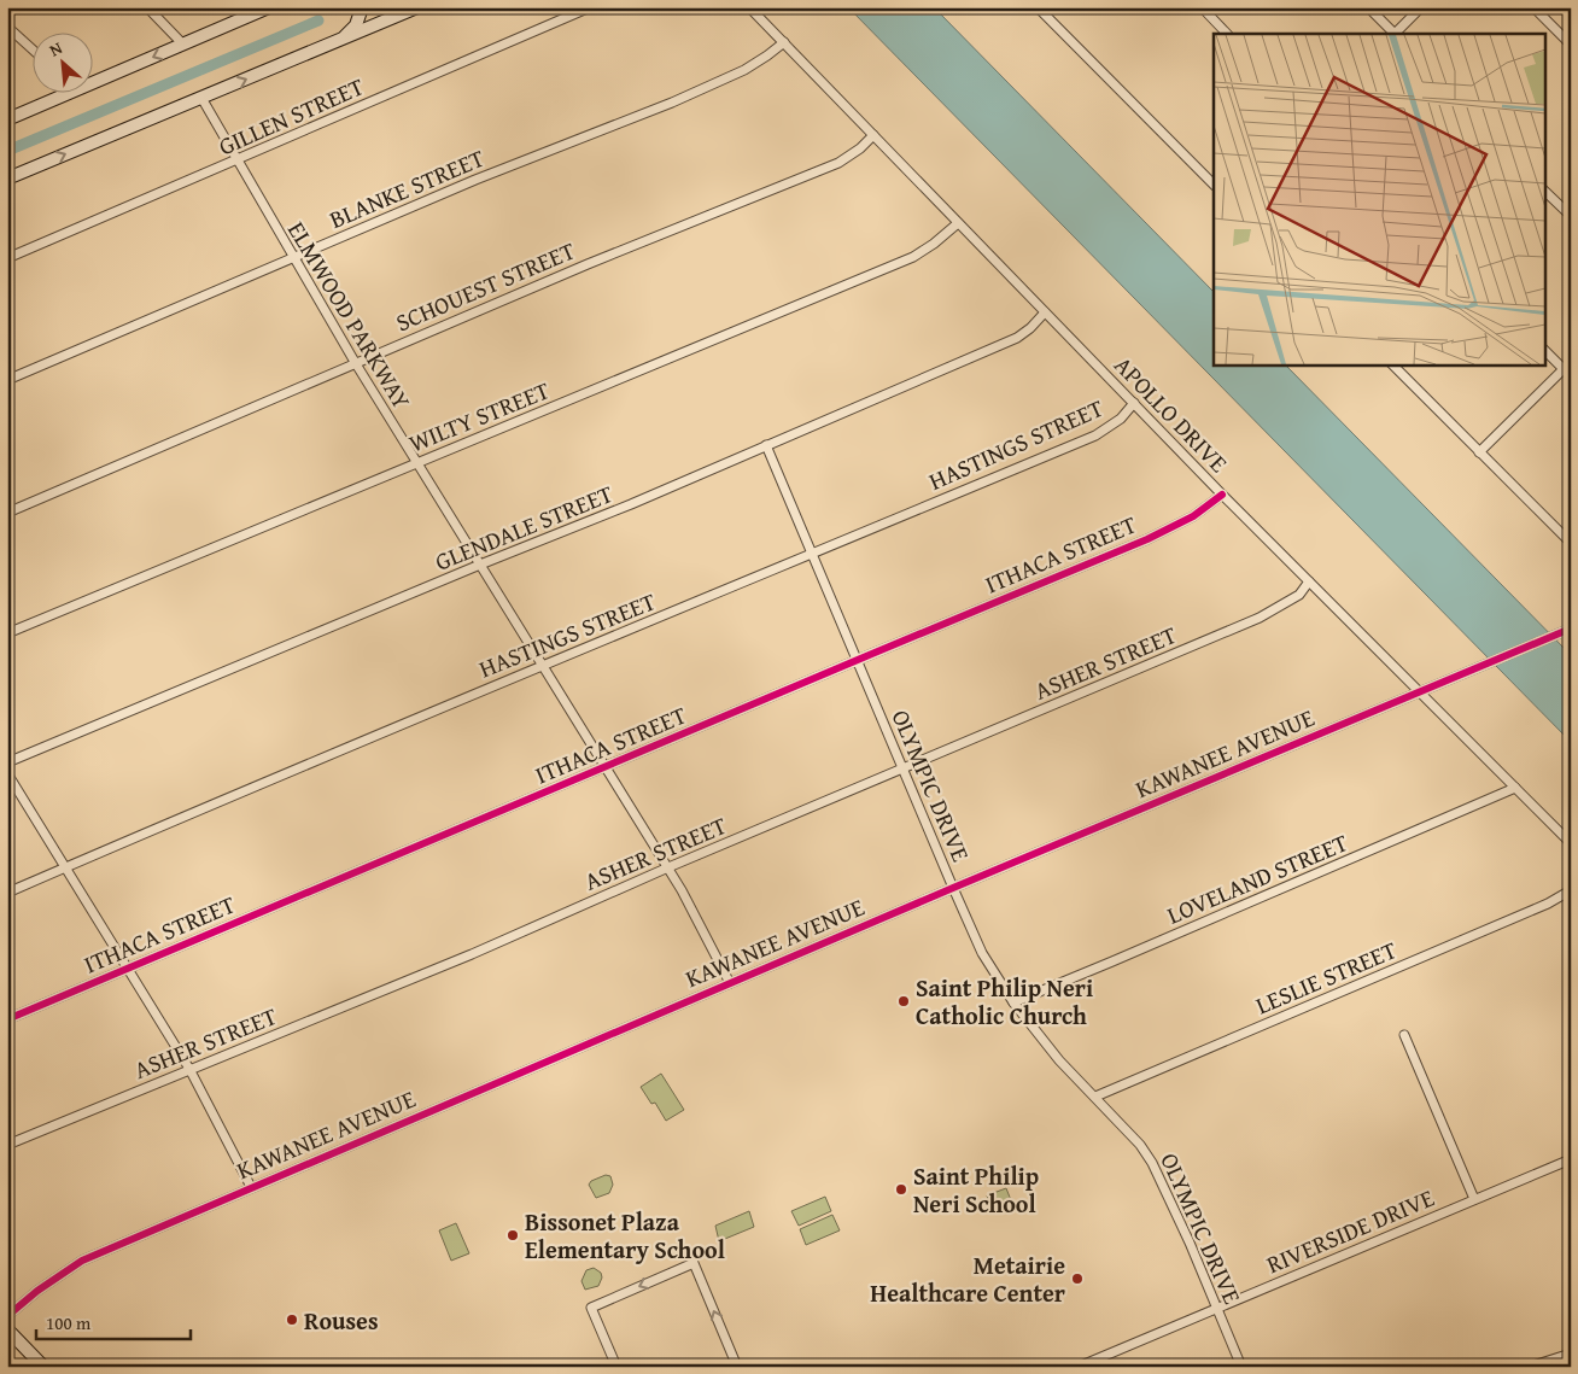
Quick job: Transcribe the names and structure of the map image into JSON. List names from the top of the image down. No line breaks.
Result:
{"streets":{"street":["GILLEN STREET","BLANKE STREET","SCHOUEST STREET","ELMWOOD PARKWAY","APOLLO DRIVE","WILTY STREET","HASTINGS STREET","GLENDALE STREET","ITHACA STREET","ASHER STREET","KAWANEE AVENUE","OLYMPIC DRIVE","LOVELAND STREET","LESLIE STREET","RIVERSIDE DRIVE"]},"crossings":[["GILLEN STREET","ELMWOOD PARKWAY"],["BLANKE STREET","ELMWOOD PARKWAY"],["BLANKE STREET","APOLLO DRIVE"],["SCHOUEST STREET","ELMWOOD PARKWAY"],["SCHOUEST STREET","APOLLO DRIVE"],["ELMWOOD PARKWAY","WILTY STREET"],["ELMWOOD PARKWAY","HASTINGS STREET"],["ELMWOOD PARKWAY","GLENDALE STREET"],["ELMWOOD PARKWAY","ITHACA STREET"],["ELMWOOD PARKWAY","ASHER STREET"],["ELMWOOD PARKWAY","KAWANEE AVENUE"],["APOLLO DRIVE","WILTY STREET"],["APOLLO DRIVE","HASTINGS STREET"],["APOLLO DRIVE","GLENDALE STREET"],["APOLLO DRIVE","ITHACA STREET"],["APOLLO DRIVE","ASHER STREET"],["APOLLO DRIVE","KAWANEE AVENUE"],["APOLLO DRIVE","LOVELAND STREET"],["HASTINGS STREET","OLYMPIC DRIVE"],["GLENDALE STREET","OLYMPIC DRIVE"],["ITHACA STREET","OLYMPIC DRIVE"],["ASHER STREET","OLYMPIC DRIVE"],["KAWANEE AVENUE","OLYMPIC DRIVE"],["OLYMPIC DRIVE","LOVELAND STREET"],["OLYMPIC DRIVE","LESLIE STREET"],["OLYMPIC DRIVE","RIVERSIDE DRIVE"]],"places":["Saint Philip Neri Catholic Church","Saint Philip Neri School","Bissonet Plaza Elementary School","Metairie Healthcare Center","Rouses"],"scale_bar":"100 m","north":"top left"}
